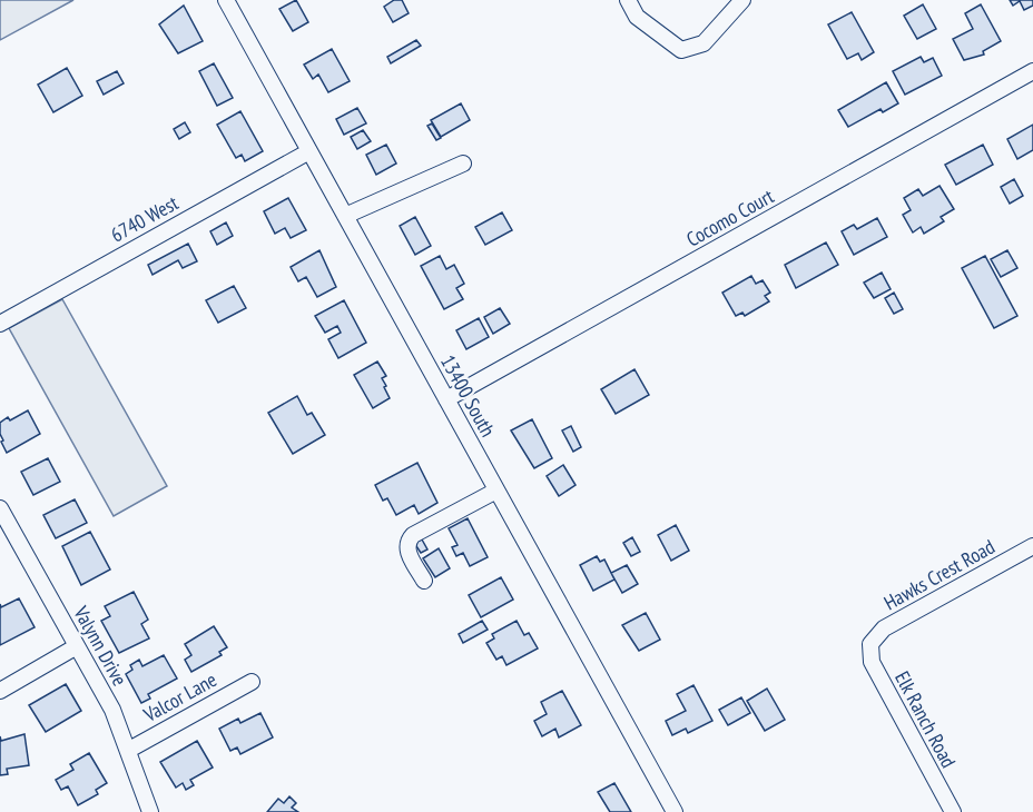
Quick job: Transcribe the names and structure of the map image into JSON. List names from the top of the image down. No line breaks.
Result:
{"streets":{"street":["Cocomo Court","6740 West","13400 South","Hawks Crest Road","Valynn Drive","Valcor Lane","Elk Ranch Road"]},"crossings":[["Cocomo Court","13400 South"],["6740 West","13400 South"],["Hawks Crest Road","Elk Ranch Road"],["Valynn Drive","Valcor Lane"]]}
